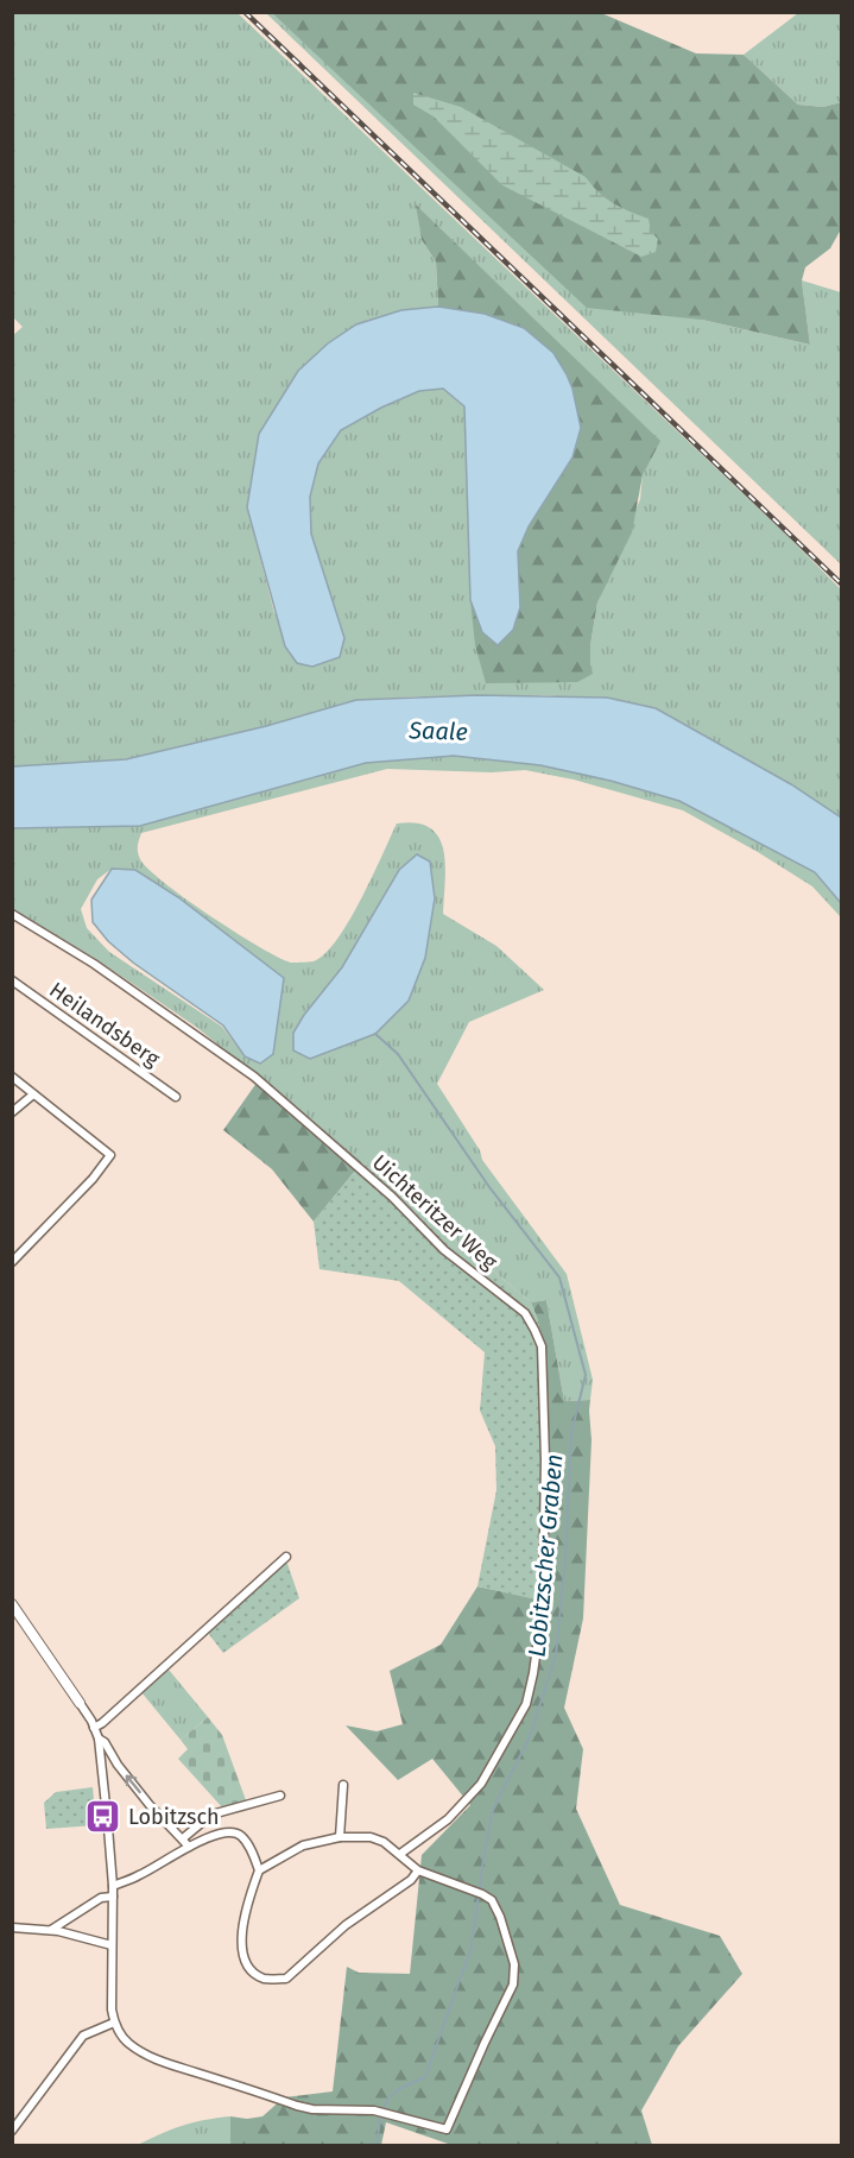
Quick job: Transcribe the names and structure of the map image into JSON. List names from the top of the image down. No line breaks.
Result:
{"streets":{"street":["Heilandsberg","Uichteritzer Weg"]},"water":["Saale","Lobitzscher Graben"],"places":{"bus stop":["Lobitzsch"]}}
